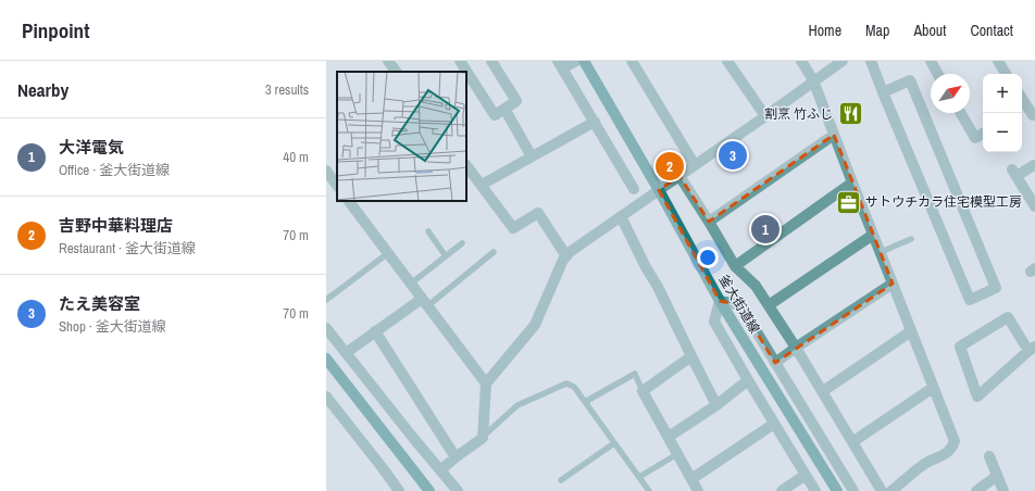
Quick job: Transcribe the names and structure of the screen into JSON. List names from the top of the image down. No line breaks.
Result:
{"streets":{"street":["釜大街道線"]},"places":{"restaurant":["割烹 竹ふじ"],"office":["サトウチカラ住宅模型工房"]},"north":"top right","page":{"header":"Pinpoint","nav":["Home","Map","About","Contact"],"heading":["Nearby","3 results"],"map_buttons":["+","−"],"list":[{"mark":"1","name":"大洋電気","note":"Office · 釜大街道線","value":"40 m"},{"mark":"2","name":"吉野中華料理店","note":"Restaurant · 釜大街道線","value":"70 m"},{"mark":"3","name":"たえ美容室","note":"Shop · 釜大街道線","value":"70 m"}],"pins":["3","2","1"]}}
